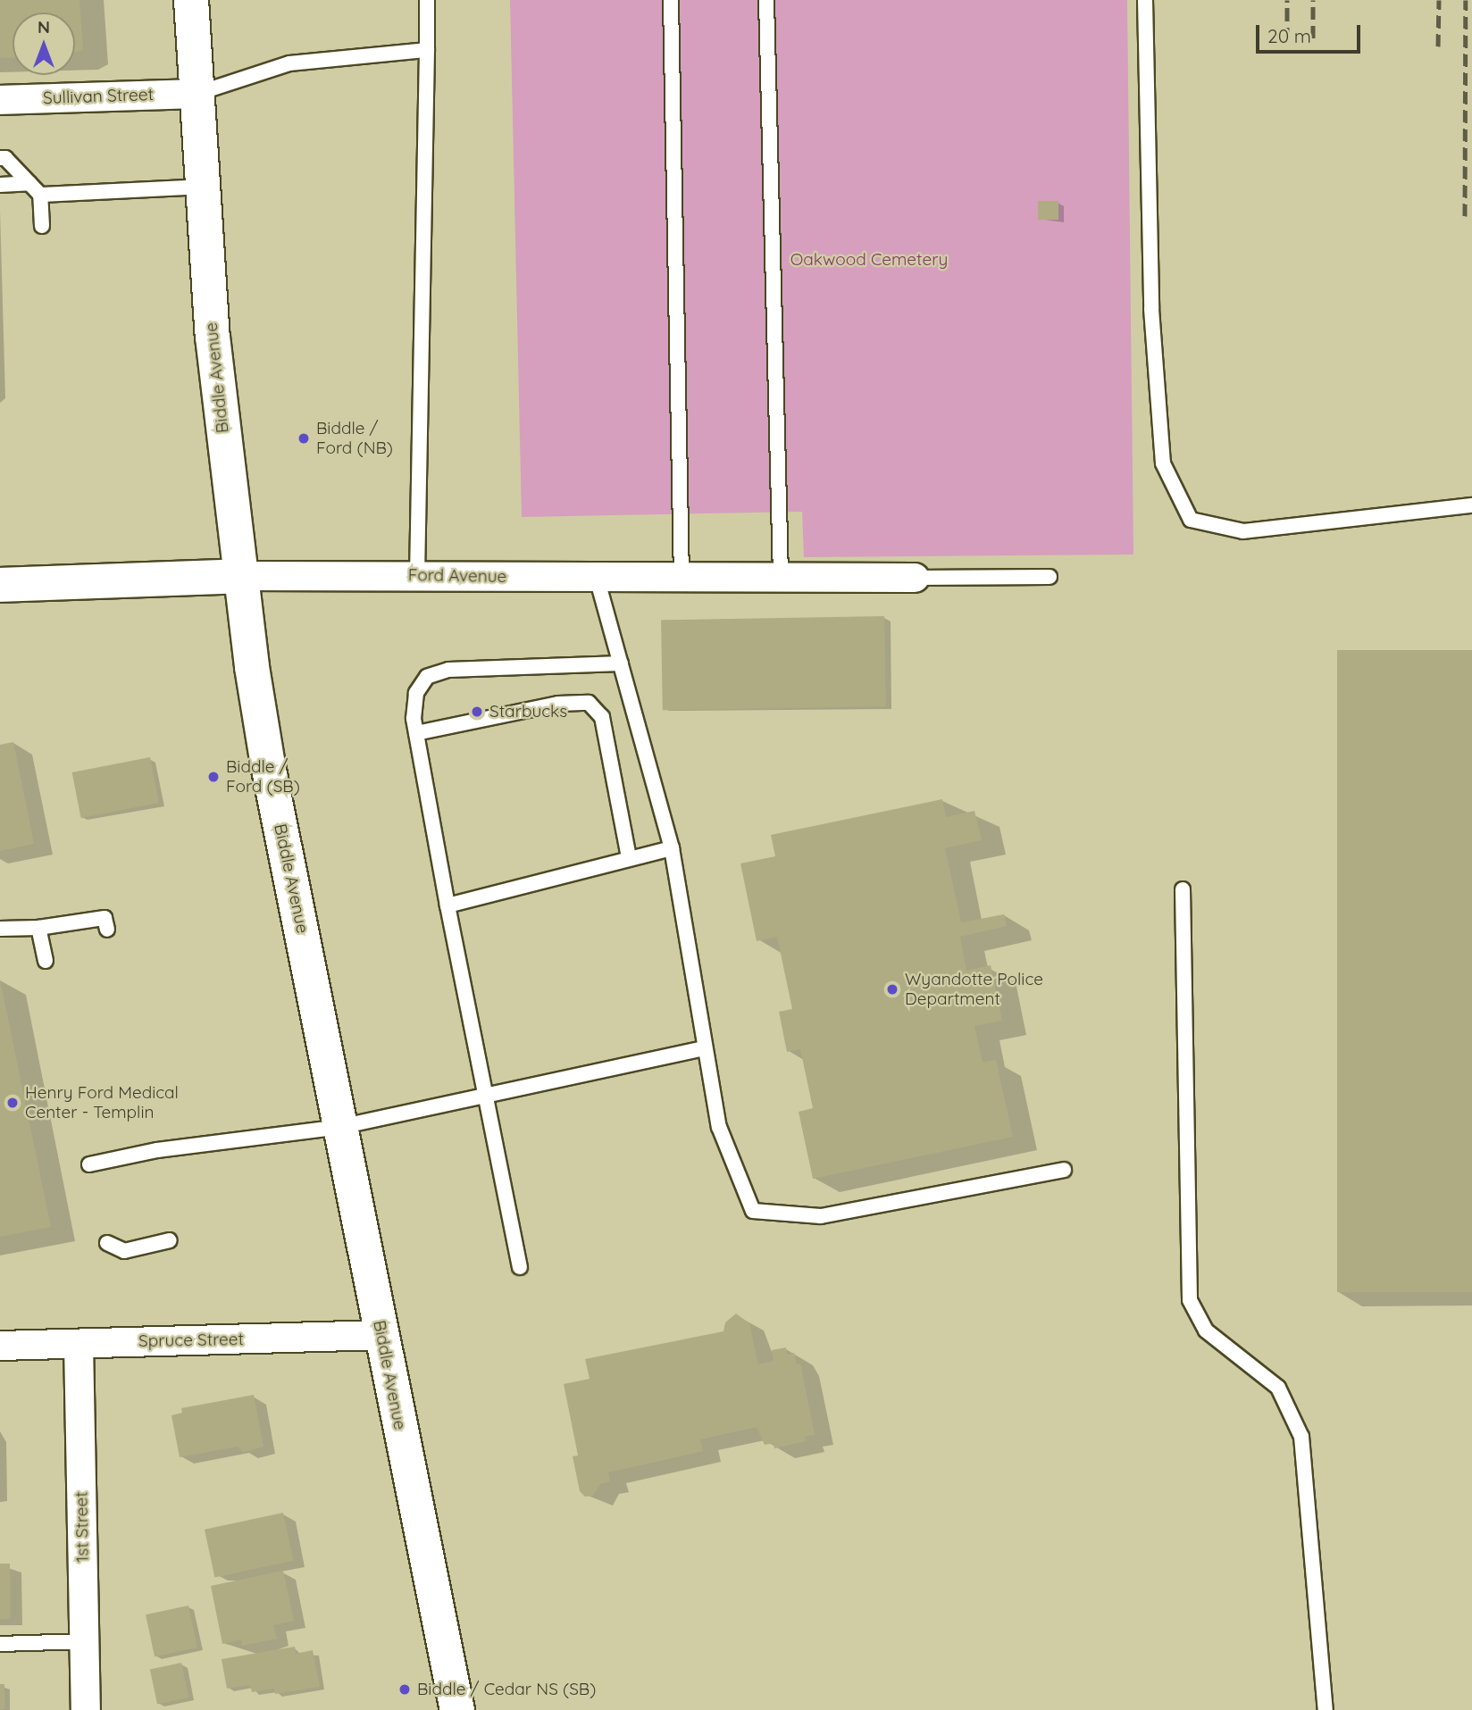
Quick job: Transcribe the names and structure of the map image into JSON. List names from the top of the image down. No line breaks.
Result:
{"streets":{"main road":["Biddle Avenue","Ford Avenue"],"street":["Sullivan Street","Spruce Street","1st Street"]},"crossings":[["Sullivan Street","Biddle Avenue"],["Biddle Avenue","Ford Avenue"],["Biddle Avenue","Spruce Street"],["Spruce Street","1st Street"]],"parks":["Oakwood Cemetery"],"places":["Biddle / Ford (NB)","Starbucks","Biddle / Ford (SB)","Wyandotte Police Department","Henry Ford Medical Center - Templin","Biddle / Cedar NS (SB)"],"scale_bar":"20 m","north":"top"}
